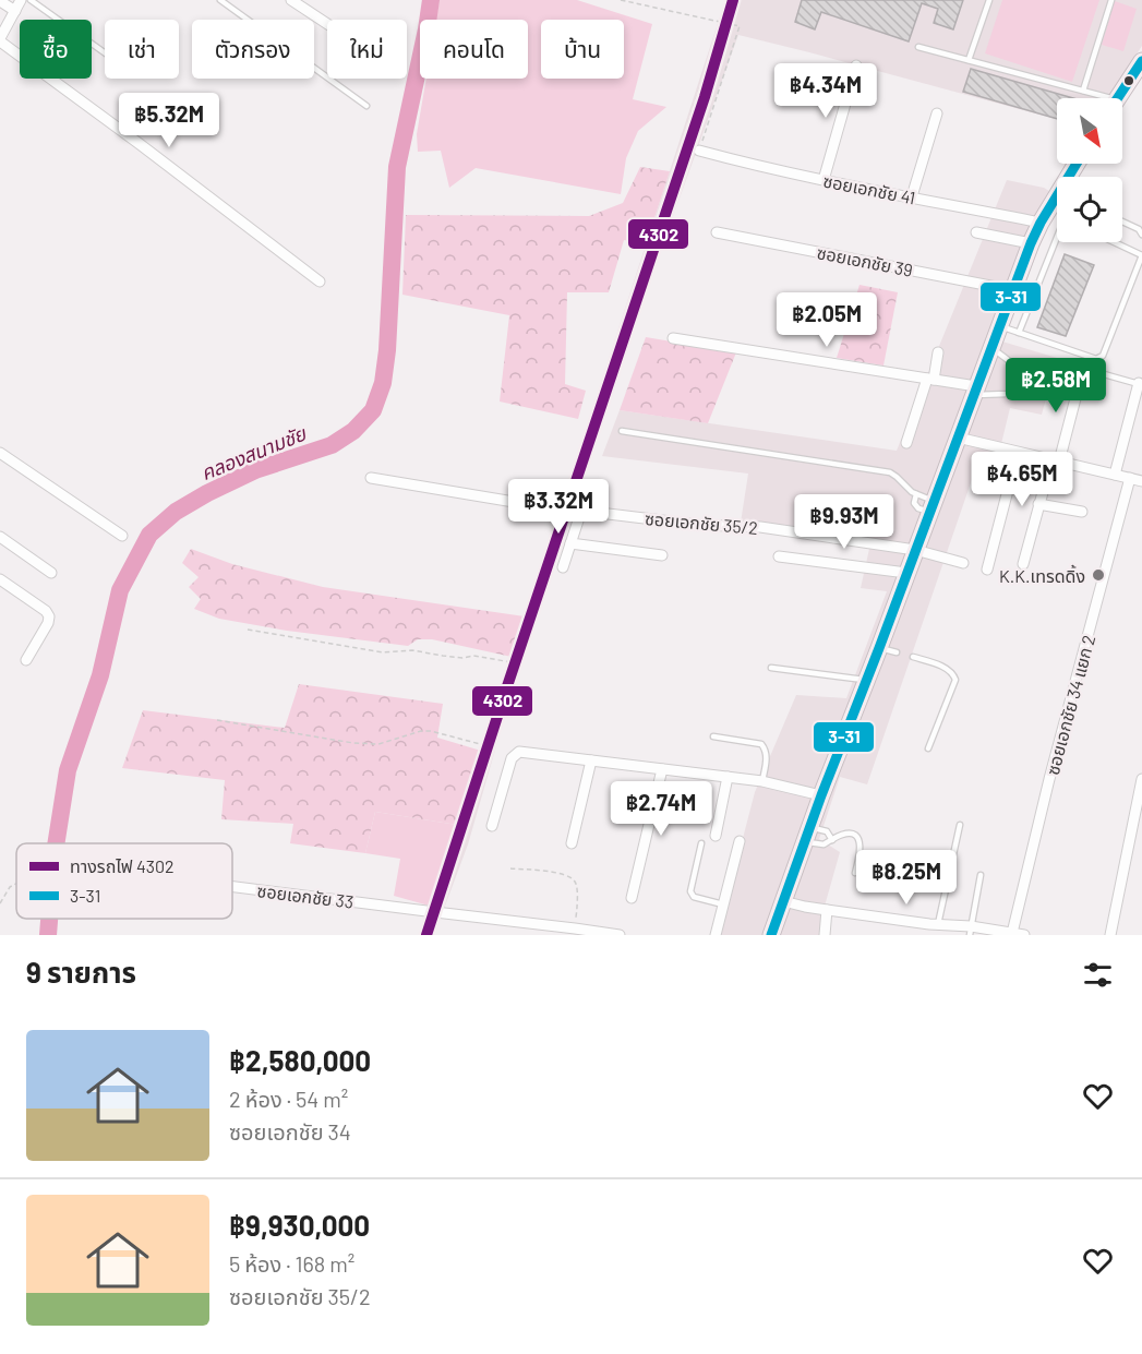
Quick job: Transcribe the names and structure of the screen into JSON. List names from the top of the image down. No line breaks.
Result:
{"streets":{"street":["ซอยเอกชัย 41","ซอยเอกชัย 39","ซอยเอกชัย 35/2","ซอยเอกชัย 34 แยก 2","ซอยเอกชัย 33"]},"water":["คลองสนามชัย"],"places":["K.K.เทรดดิ้ง"],"lines":["rail line 4302","transit line 3-31"],"legend":["ทางรถไฟ 4302","3-31"],"north":"bottom right","page":{"chip":["ซื้อ","เช่า","ตัวกรอง","ใหม่","คอนโด","บ้าน"],"price":["฿4.34M","฿5.32M","฿2.05M","฿2.58M","฿4.65M","฿3.32M","฿9.93M","฿2.74M","฿8.25M"],"heading":"9 รายการ","list":[{"name":"฿2,580,000","note":"2 ห้อง · 54 m² · ซอยเอกชัย 34"},{"name":"฿9,930,000","note":"5 ห้อง · 168 m² · ซอยเอกชัย 35/2"}]}}
